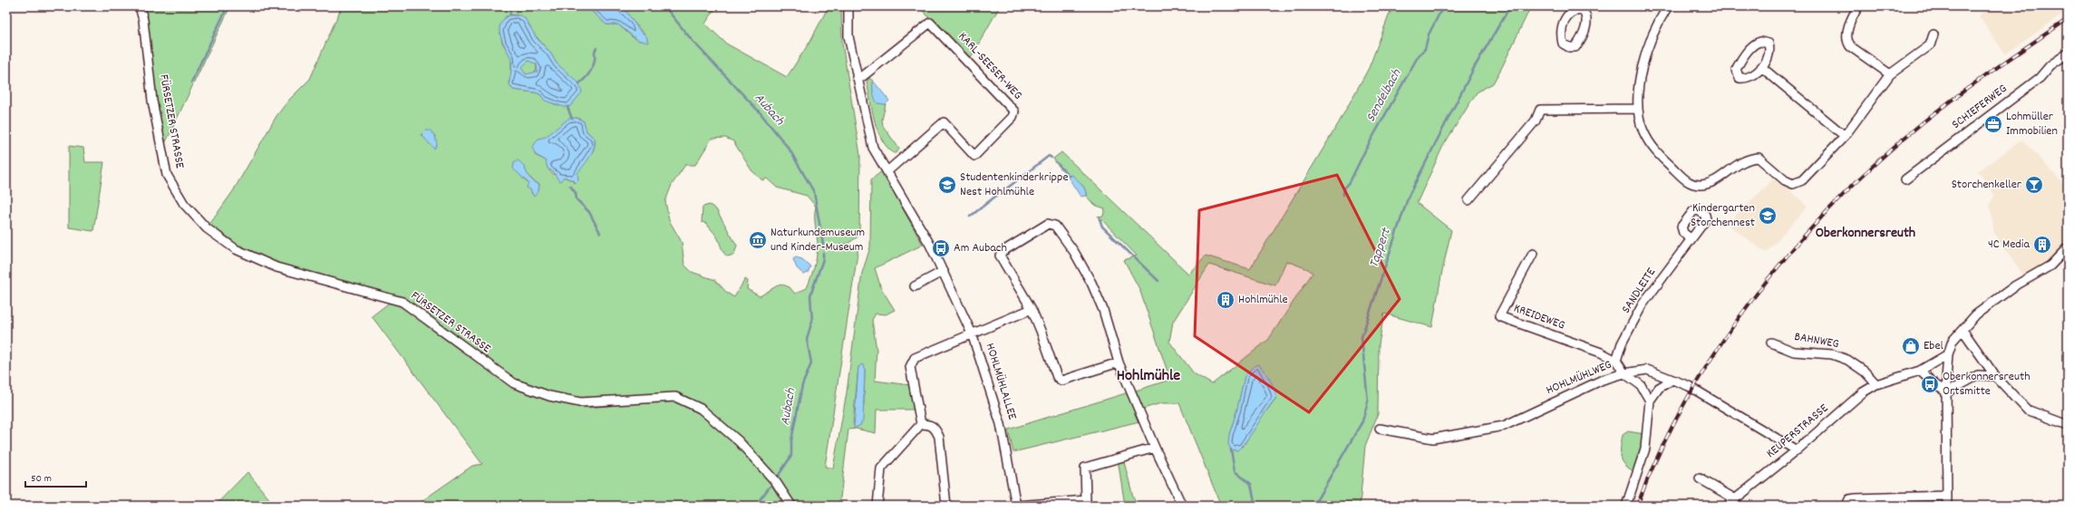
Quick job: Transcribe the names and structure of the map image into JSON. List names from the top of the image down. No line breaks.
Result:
{"streets":{"street":["KARL-SEESER-WEG","SCHIEFERWEG","FÜRSETZER STRASSE","SANDLEITE","KREIDEWEG","BAHNWEG","HOHLMÜHLWEG","HOHLMÜHLALLEE","KEUPERSTRASSE"]},"crossings":[["KARL-SEESER-WEG","HOHLMÜHLALLEE"],["SANDLEITE","KREIDEWEG"],["BAHNWEG","KEUPERSTRASSE"],["HOHLMÜHLWEG","KEUPERSTRASSE"]],"districts":["Oberkonnersreuth","Hohlmühle"],"water":["Sendelbach","Aubach","Tappert"],"places":{"office":["Lohmüller Immobilien"],"school or university":["Studentenkinderkrippe Nest Hohlmühle","Kindergarten Storchennest"],"bar":["Storchenkeller"],"museum":["Naturkundemuseum und Kinder-Museum"],"building":["4C Media","Hohlmühle"],"bus stop":["Am Aubach","Oberkonnersreuth Ortsmitte"],"shop":["Ebel"]},"scale_bar":"50 m"}
